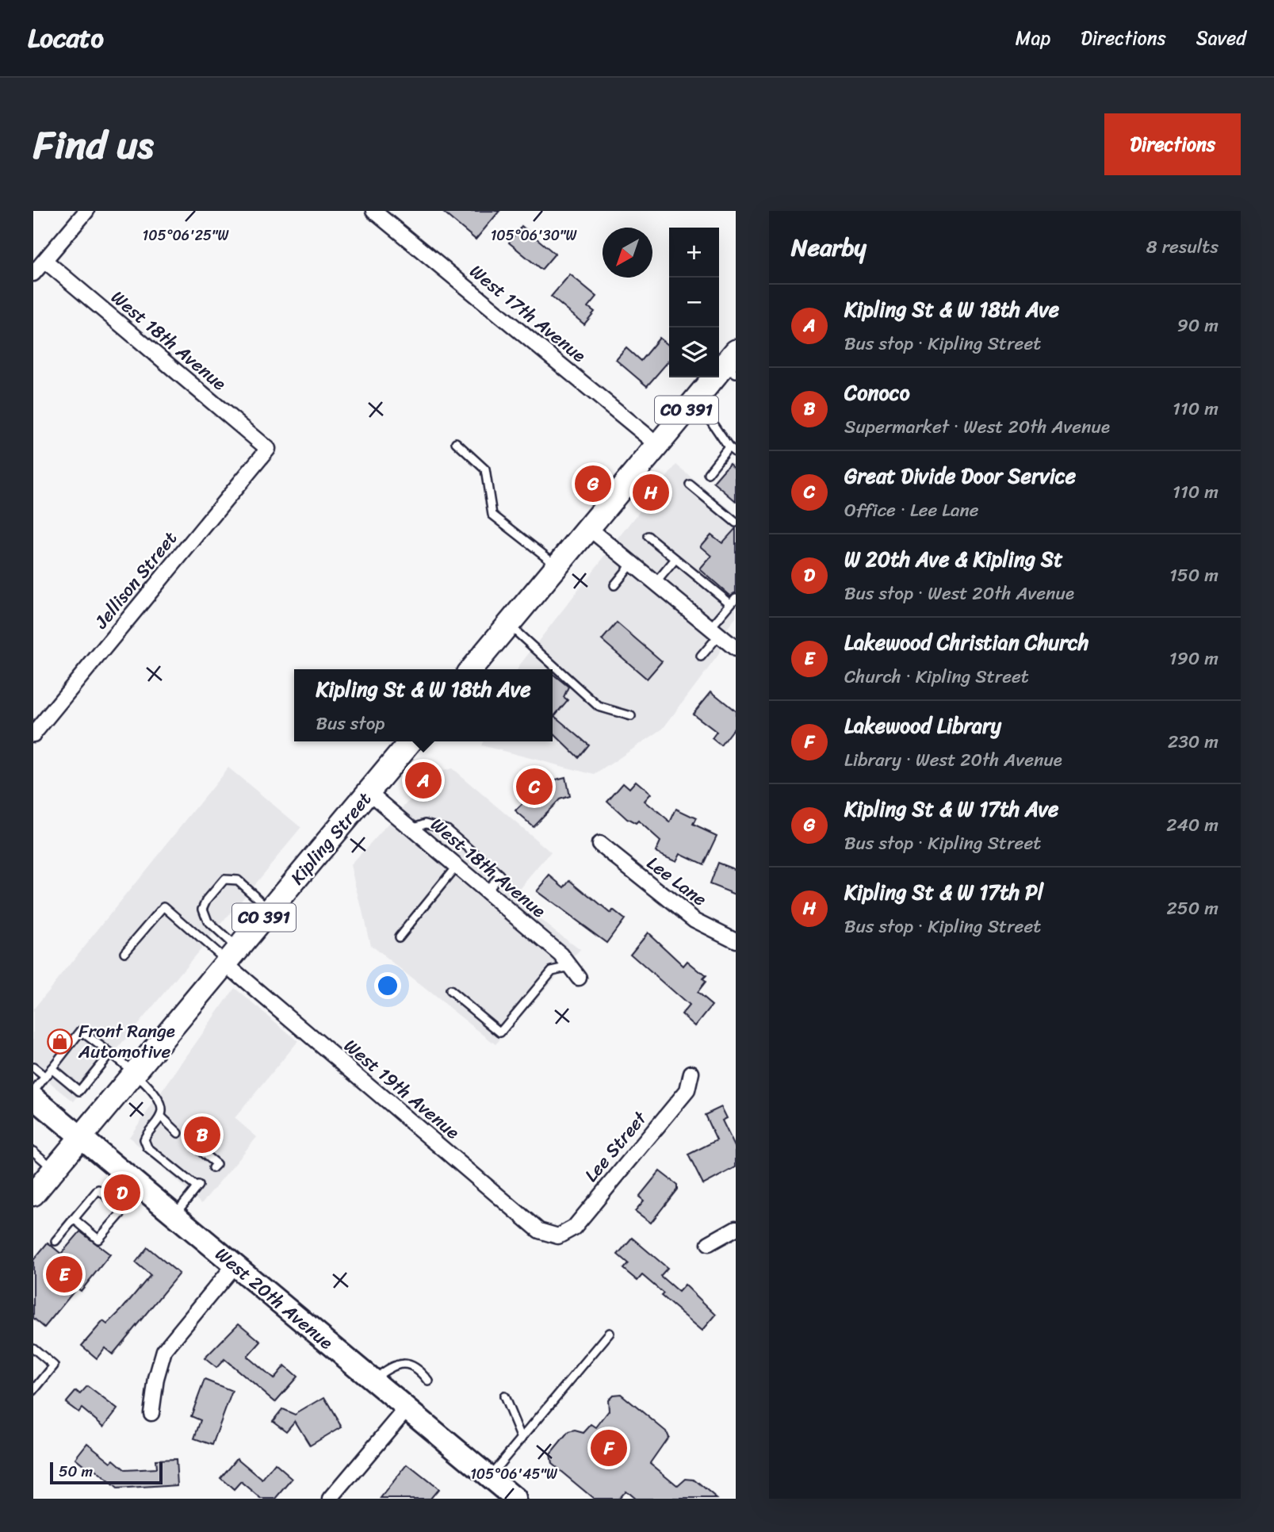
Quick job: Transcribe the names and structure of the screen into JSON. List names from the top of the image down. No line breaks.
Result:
{"streets":{"main road":["CO 391","Kipling Street"],"street":["West 17th Avenue","West 18th Avenue","Jellison Street","Lee Lane","West 19th Avenue","Lee Street","West 20th Avenue"]},"crossings":[["West 17th Avenue","CO 391"],["West 18th Avenue","Jellison Street"],["West 18th Avenue","Kipling Street"],["Kipling Street","West 19th Avenue"],["Kipling Street","West 20th Avenue"],["West 19th Avenue","Lee Street"]],"places":{"shop":["Front Range Automotive"]},"scale_bar":"50 m","north":"bottom left","page":{"header":"Locato","nav":["Map","Directions","Saved"],"title":"Find us","buttons":"Directions","heading":["Nearby","8 results"],"map_buttons":["+","−"],"list":[{"mark":"A","name":"Kipling St & W 18th Ave","note":"Bus stop · Kipling Street","value":"90 m"},{"mark":"B","name":"Conoco","note":"Supermarket · West 20th Avenue","value":"110 m"},{"mark":"C","name":"Great Divide Door Service","note":"Office · Lee Lane","value":"110 m"},{"mark":"D","name":"W 20th Ave & Kipling St","note":"Bus stop · West 20th Avenue","value":"150 m"},{"mark":"E","name":"Lakewood Christian Church","note":"Church · Kipling Street","value":"190 m"},{"mark":"F","name":"Lakewood Library","note":"Library · West 20th Avenue","value":"230 m"},{"mark":"G","name":"Kipling St & W 17th Ave","note":"Bus stop · Kipling Street","value":"240 m"},{"mark":"H","name":"Kipling St & W 17th Pl","note":"Bus stop · Kipling Street","value":"250 m"}],"pins":["G","H","A","C","B","D","E","F"],"popup":["Kipling St & W 18th Ave","Bus stop"],"scale":"50 m"},"coordinates":["105°06'25\"W","105°06'30\"W","105°06'45\"W"]}
